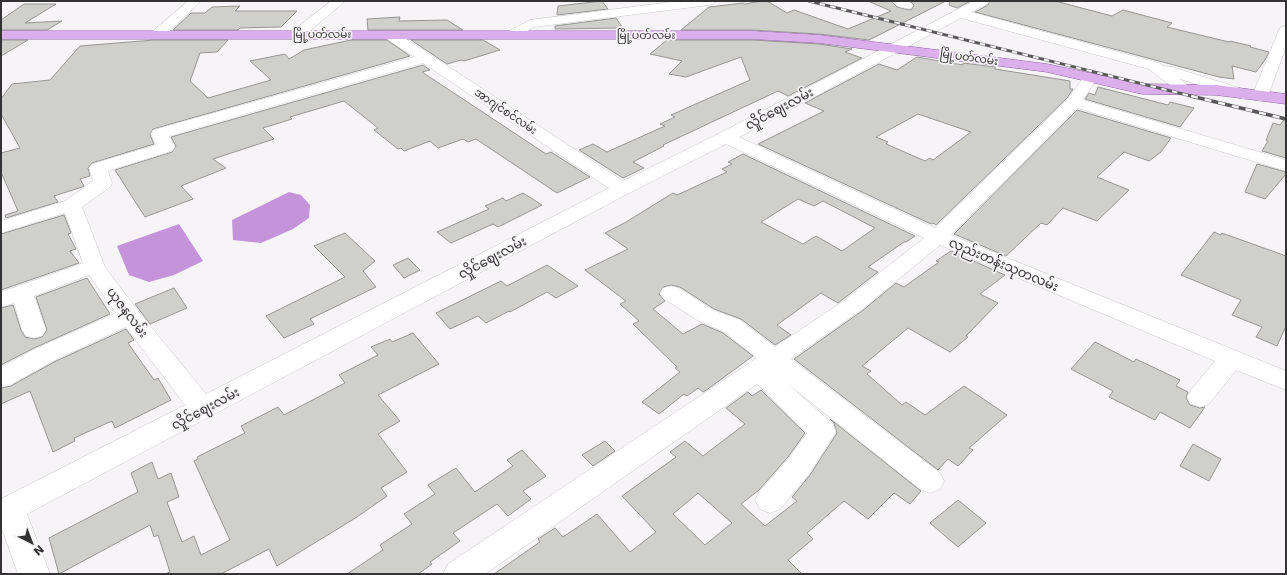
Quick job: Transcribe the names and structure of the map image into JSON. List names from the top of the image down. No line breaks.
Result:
{"streets":{"main road":["မြို့ပတ်လမ်း"],"street":["လှိုင်ဈေးလမ်း","အာဂျင်စင်လမ်း","လှည်းတန်းသုတလမ်း","ယုဇနလမ်း"]},"crossings":[["မြို့ပတ်လမ်း","လှိုင်ဈေးလမ်း"],["မြို့ပတ်လမ်း","အာဂျင်စင်လမ်း"],["လှိုင်ဈေးလမ်း","အာဂျင်စင်လမ်း"],["လှိုင်ဈေးလမ်း","လှည်းတန်းသုတလမ်း"],["လှိုင်ဈေးလမ်း","ယုဇနလမ်း"]],"north":"bottom right"}
